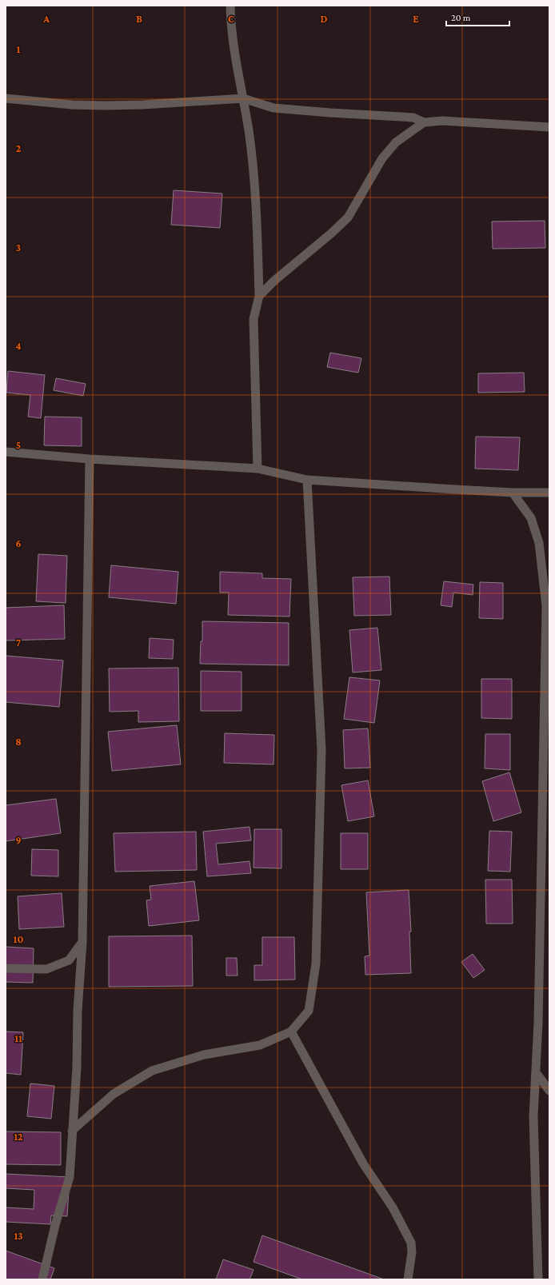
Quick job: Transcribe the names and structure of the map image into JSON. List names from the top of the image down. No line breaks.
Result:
{"scale_bar":"20 m","grid":{"columns":["A","B","C","D","E"],"rows":["1","2","3","4","5","6","7","8","9","10","11","12","13"]}}
